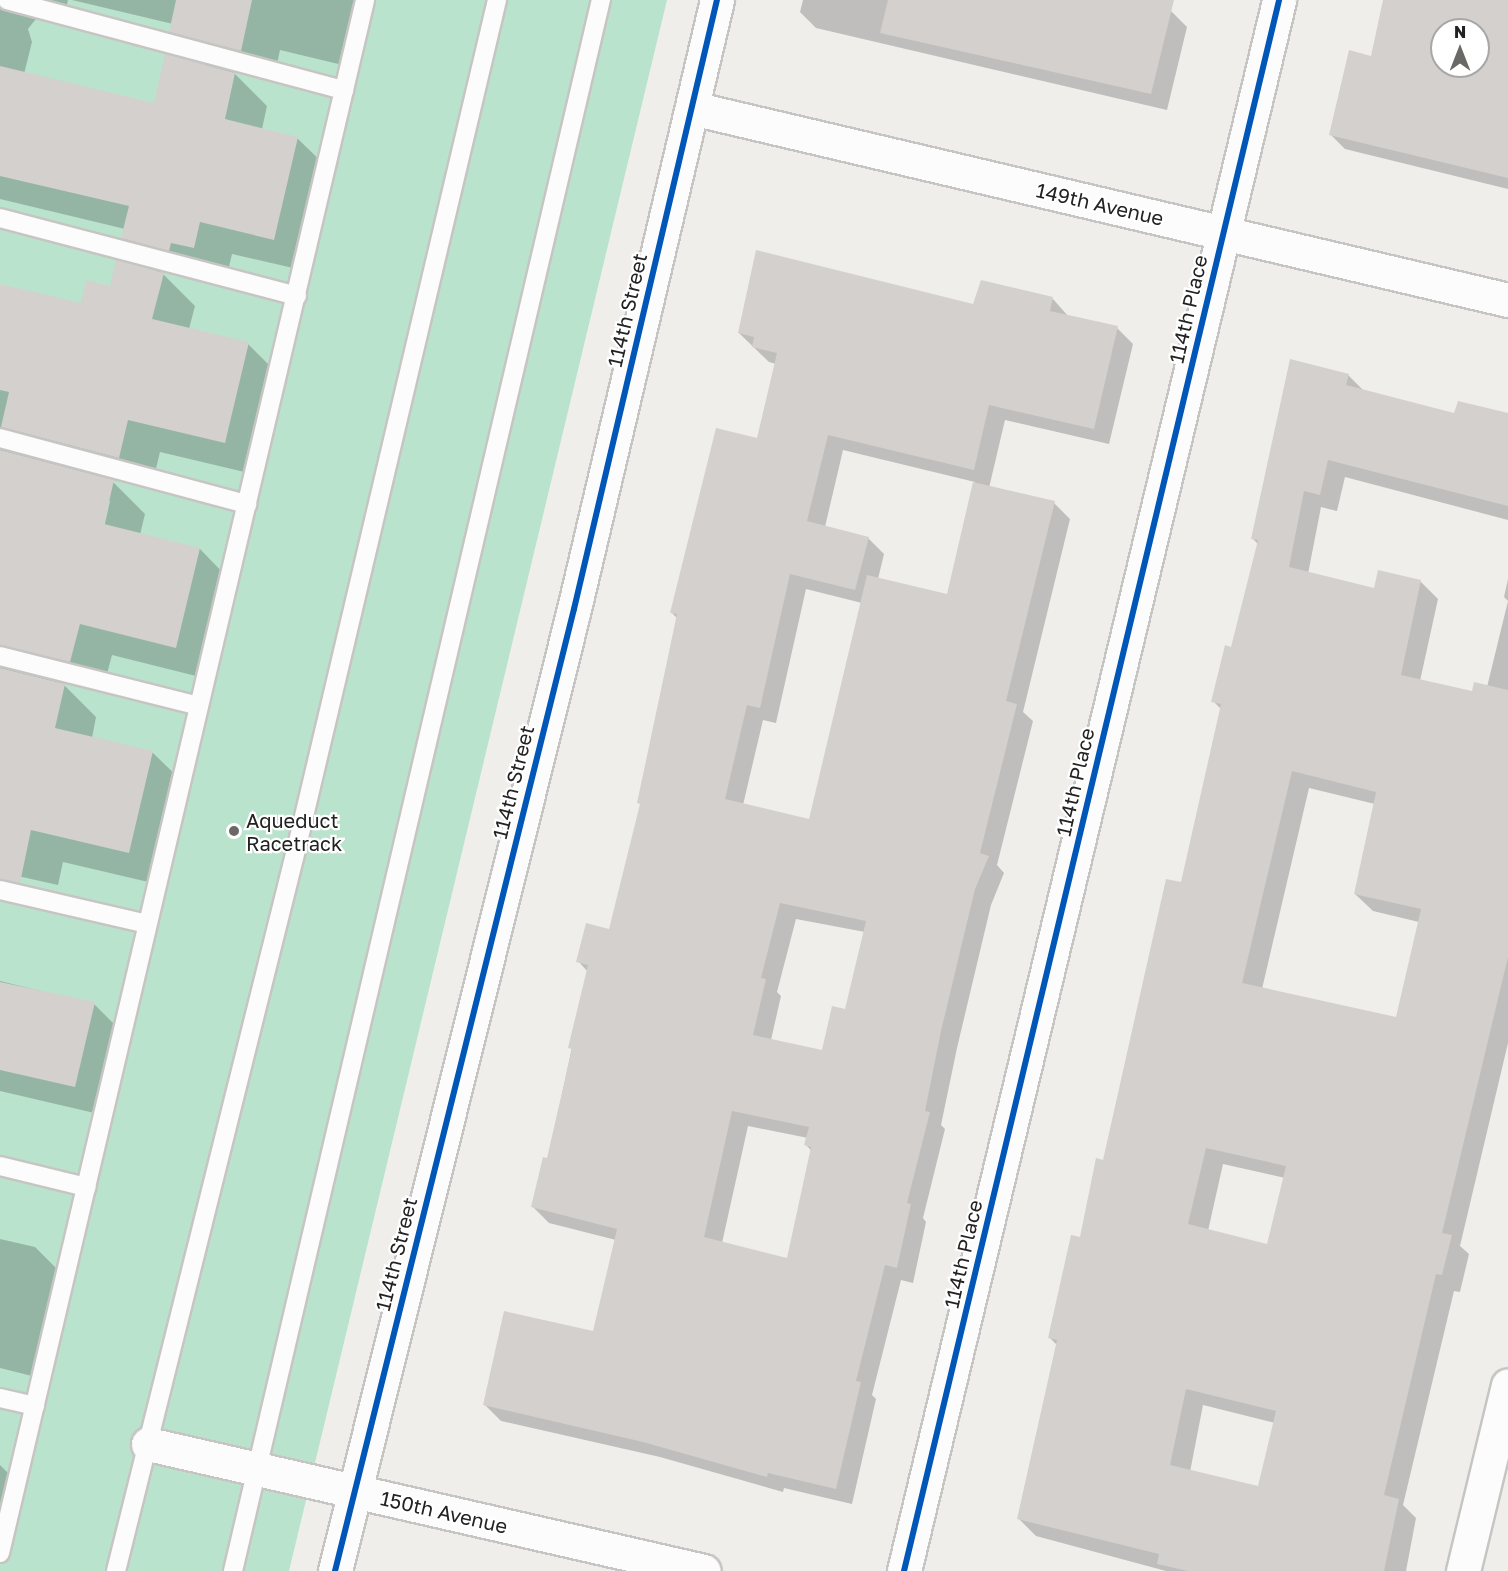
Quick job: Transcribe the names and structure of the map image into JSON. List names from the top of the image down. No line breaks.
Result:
{"streets":{"street":["149th Avenue","114th Place","114th Street","150th Avenue"]},"crossings":[["149th Avenue","114th Place"],["149th Avenue","114th Street"],["114th Street","150th Avenue"]],"places":["Aqueduct Racetrack"],"north":"top"}
